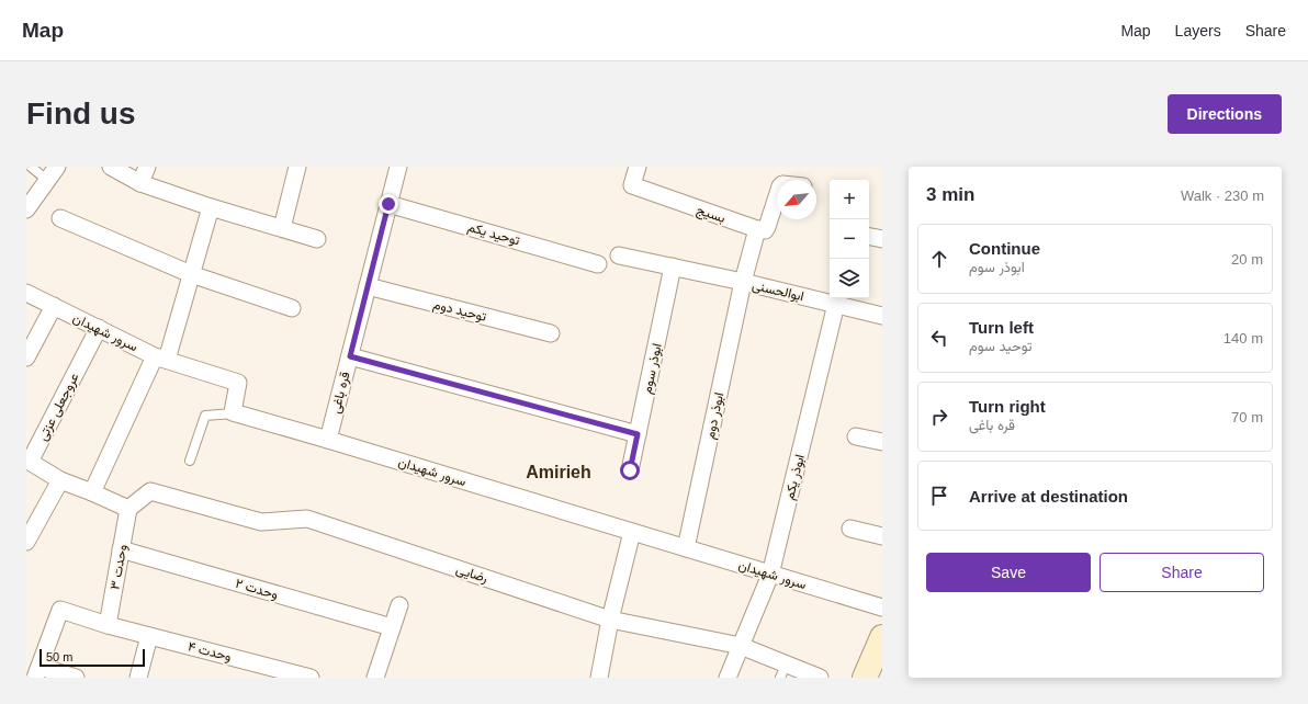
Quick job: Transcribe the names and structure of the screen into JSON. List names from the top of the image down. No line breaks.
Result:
{"streets":{"street":["بسیج","توحید یکم","ابوالحسنی","توحید دوم","سرور شهیدان","ابوذر سوم","قره باغی","عروجعلی عزتی","ابوذر دوم","ابوذر یکم","وحدت ۳","رضایی","وحدت ۲","وحدت ۴"]},"crossings":[["توحید یکم","قره باغی"],["ابوالحسنی","ابوذر سوم"],["ابوالحسنی","ابوذر دوم"],["ابوالحسنی","ابوذر یکم"],["توحید دوم","قره باغی"],["سرور شهیدان","قره باغی"],["سرور شهیدان","عروجعلی عزتی"],["سرور شهیدان","ابوذر دوم"],["سرور شهیدان","ابوذر یکم"],["ابوذر یکم","رضایی"],["وحدت ۳","رضایی"],["وحدت ۳","وحدت ۲"],["وحدت ۳","وحدت ۴"]],"districts":["Amirieh"],"scale_bar":"50 m","north":"bottom left","page":{"header":"Map","nav":["Map","Layers","Share"],"buttons":["Directions",["Save","Share"]],"title":"Find us","heading":["3 min","Walk · 230 m"],"map_buttons":["+","−"],"list":[["Continue","ابوذر سوم","20 m"],["Turn left","توحید سوم","140 m"],["Turn right","قره باغی","70 m"],"Arrive at destination"],"scale":"50 m"}}
